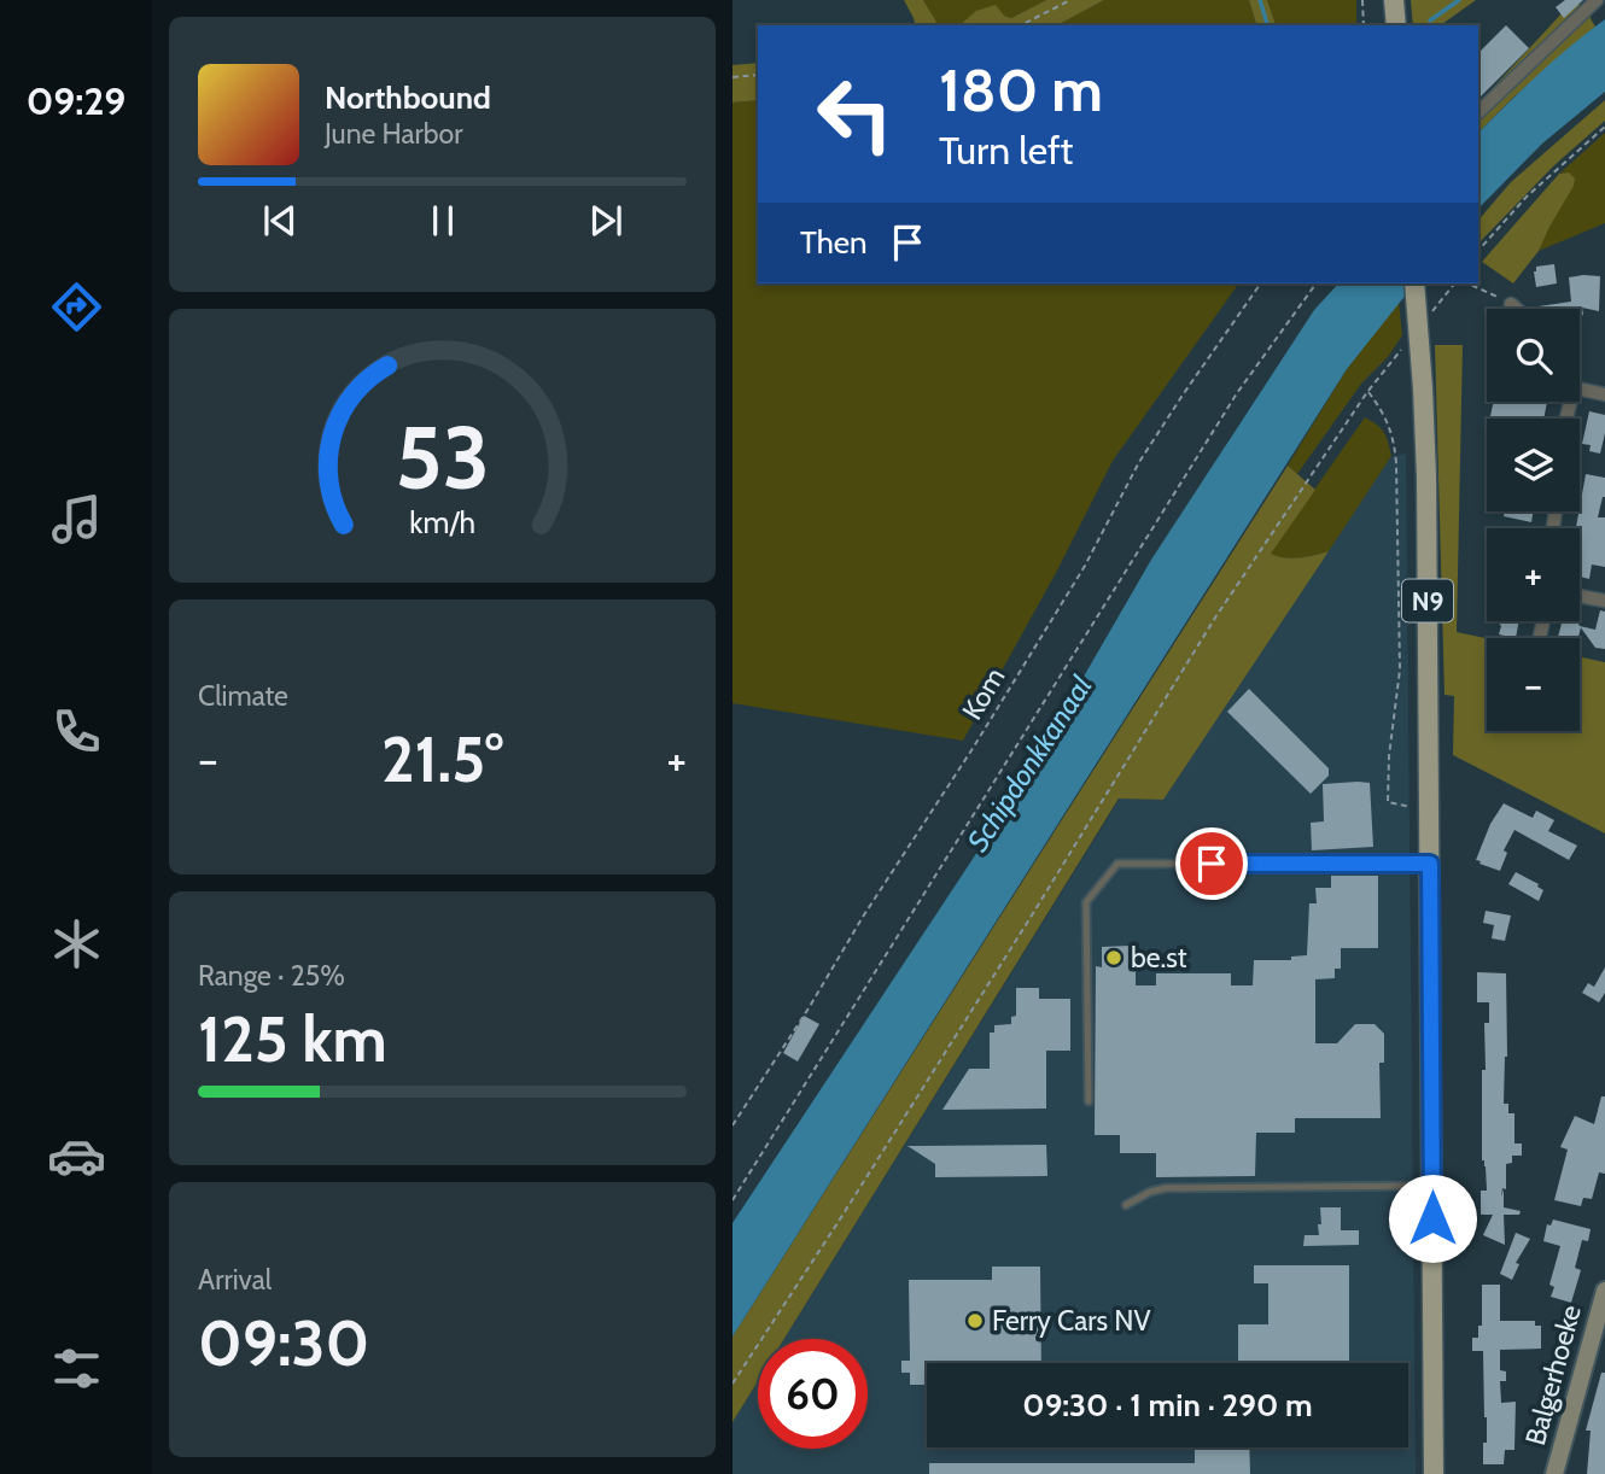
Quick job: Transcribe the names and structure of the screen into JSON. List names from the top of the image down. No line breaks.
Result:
{"streets":{"main road":["N9","Balgerhoeke"],"path":["Kom"]},"water":["Schipdonkkanaal"],"places":["be.st","Ferry Cars NV"],"page":{"tabs":"09:29","turn":["180 m","Turn left"],"song":["Northbound","June Harbor"],"then":"Then","map_buttons":["+","−"],"tile":["Climate",["Range · 25%","125 km"],["Arrival","09:30"]],"heat":["−","21.5°","+"],"limit":"60","trip":"09:30 · 1 min · 290 m","gauge":["53","km/h"]}}
